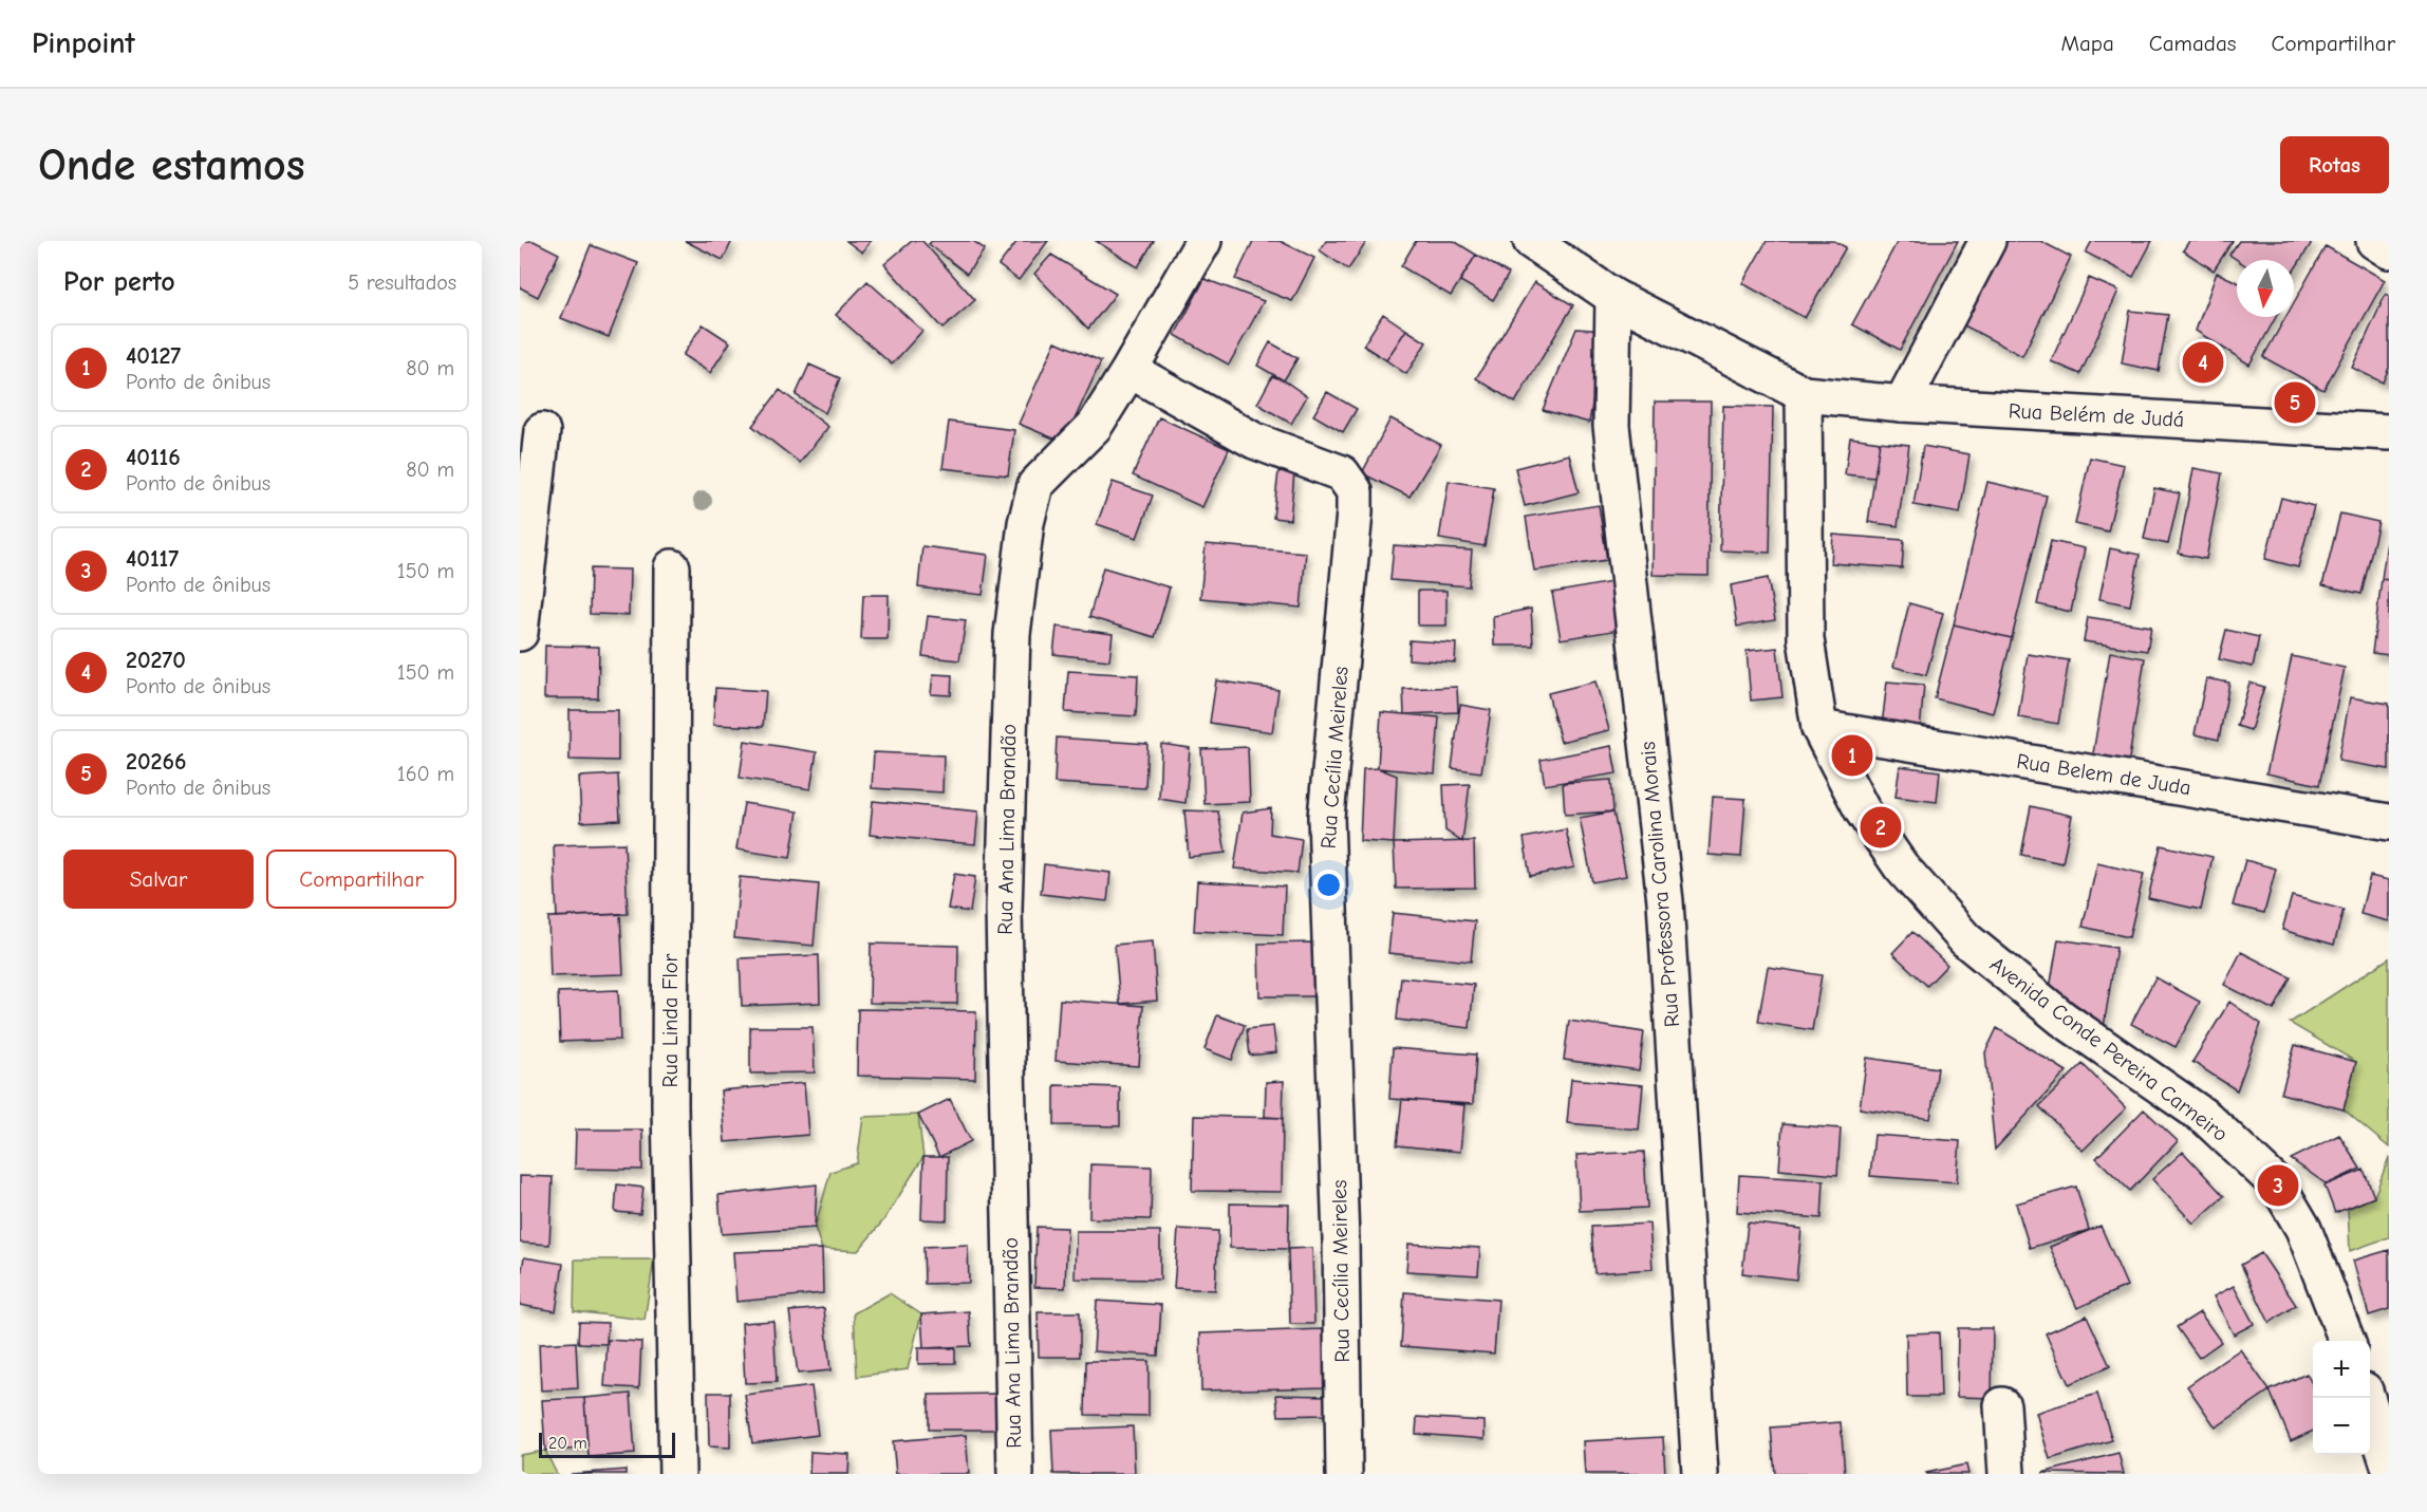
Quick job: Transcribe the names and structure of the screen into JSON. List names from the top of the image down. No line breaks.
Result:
{"streets":{"street":["Rua Belém de Judá","Rua Cecília Meireles","Rua Belem de Juda","Rua Ana Lima Brandão","Rua Professora Carolina Morais","Rua Linda Flor","Avenida Conde Pereira Carneiro"]},"crossings":[["Rua Belém de Judá","Avenida Conde Pereira Carneiro"],["Rua Cecília Meireles","Rua Ana Lima Brandão"],["Rua Belem de Juda","Avenida Conde Pereira Carneiro"]],"scale_bar":"20 m","north":"bottom","page":{"header":"Pinpoint","nav":["Mapa","Camadas","Compartilhar"],"buttons":["Rotas",["Salvar","Compartilhar"]],"title":"Onde estamos","heading":["Por perto","5 resultados"],"list":[{"mark":"1","name":"40127","note":"Ponto de ônibus","value":"80 m"},{"mark":"2","name":"40116","note":"Ponto de ônibus","value":"80 m"},{"mark":"3","name":"40117","note":"Ponto de ônibus","value":"150 m"},{"mark":"4","name":"20270","note":"Ponto de ônibus","value":"150 m"},{"mark":"5","name":"20266","note":"Ponto de ônibus","value":"160 m"}],"pins":["4","5","1","2","3"],"map_buttons":["+","−"],"scale":"20 m"}}
